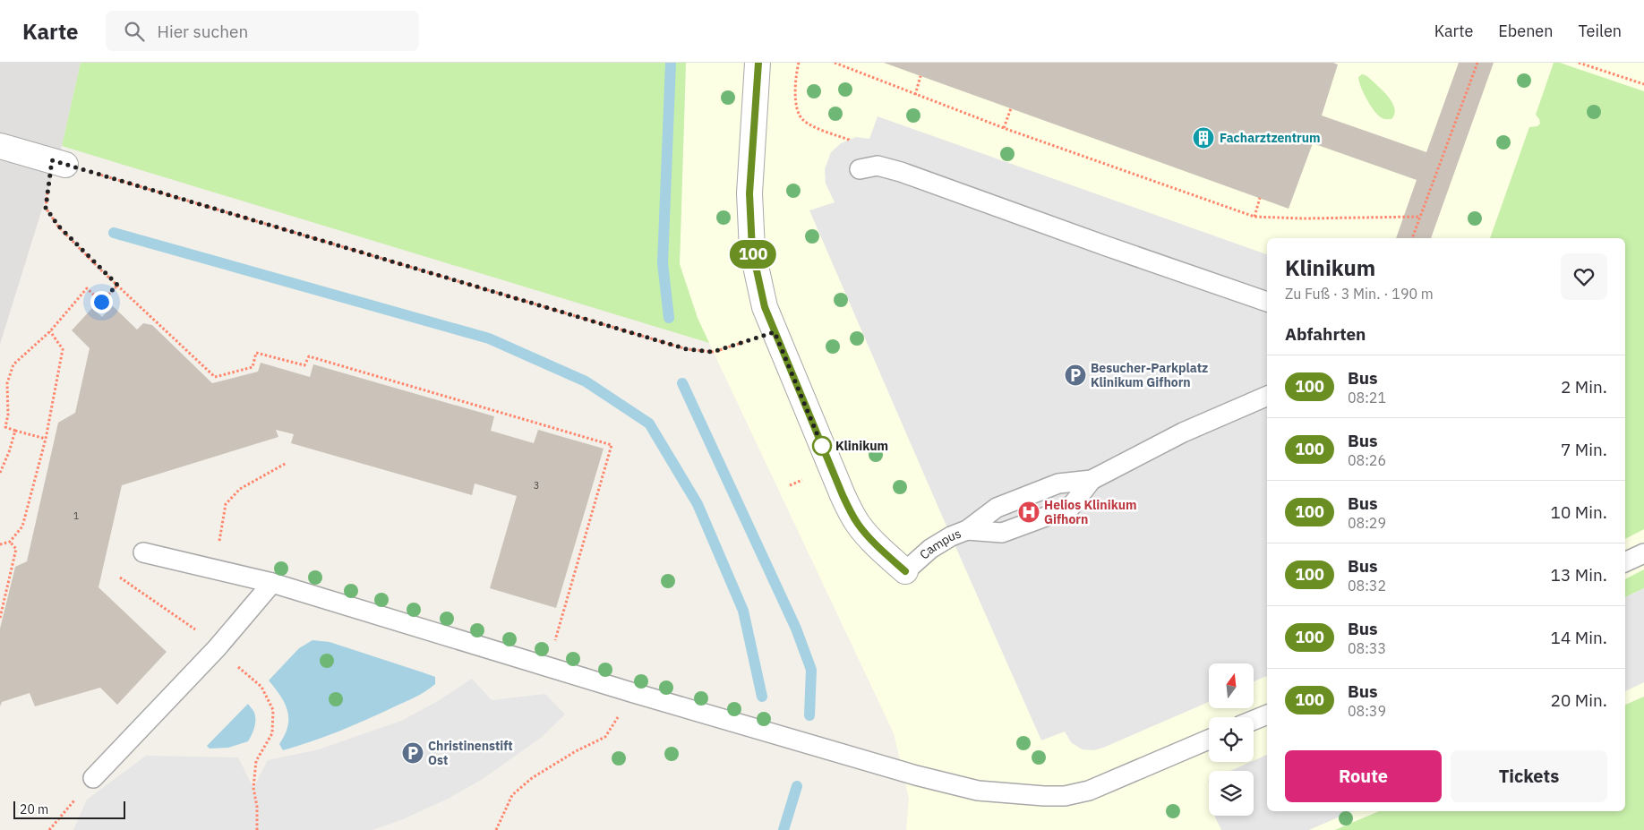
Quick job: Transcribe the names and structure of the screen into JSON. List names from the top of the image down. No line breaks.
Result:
{"streets":{"street":["Campus"]},"places":{"building":["Facharztzentrum"],"parking":["Besucher-Parkplatz Klinikum Gifhorn","Christinenstift Ost"],"other":["Klinikum"],"hospital":["Helios Klinikum Gifhorn"]},"lines":["bus line 100"],"house_numbers":["3","1"],"scale_bar":"20 m","north":"top","page":{"header":"Karte","search":"Hier suchen","nav":["Karte","Ebenen","Teilen"],"on_map":"100","heading":[["Klinikum","Zu Fuß · 3 Min. · 190 m"],"Abfahrten"],"list":[{"mark":"100","name":"Bus","note":"08:21","value":"2 Min."},{"mark":"100","name":"Bus","note":"08:26","value":"7 Min."},{"mark":"100","name":"Bus","note":"08:29","value":"10 Min."},{"mark":"100","name":"Bus","note":"08:32","value":"13 Min."},{"mark":"100","name":"Bus","note":"08:33","value":"14 Min."},{"mark":"100","name":"Bus","note":"08:39","value":"20 Min."}],"buttons":["Route","Tickets"],"scale":"20 m"}}
